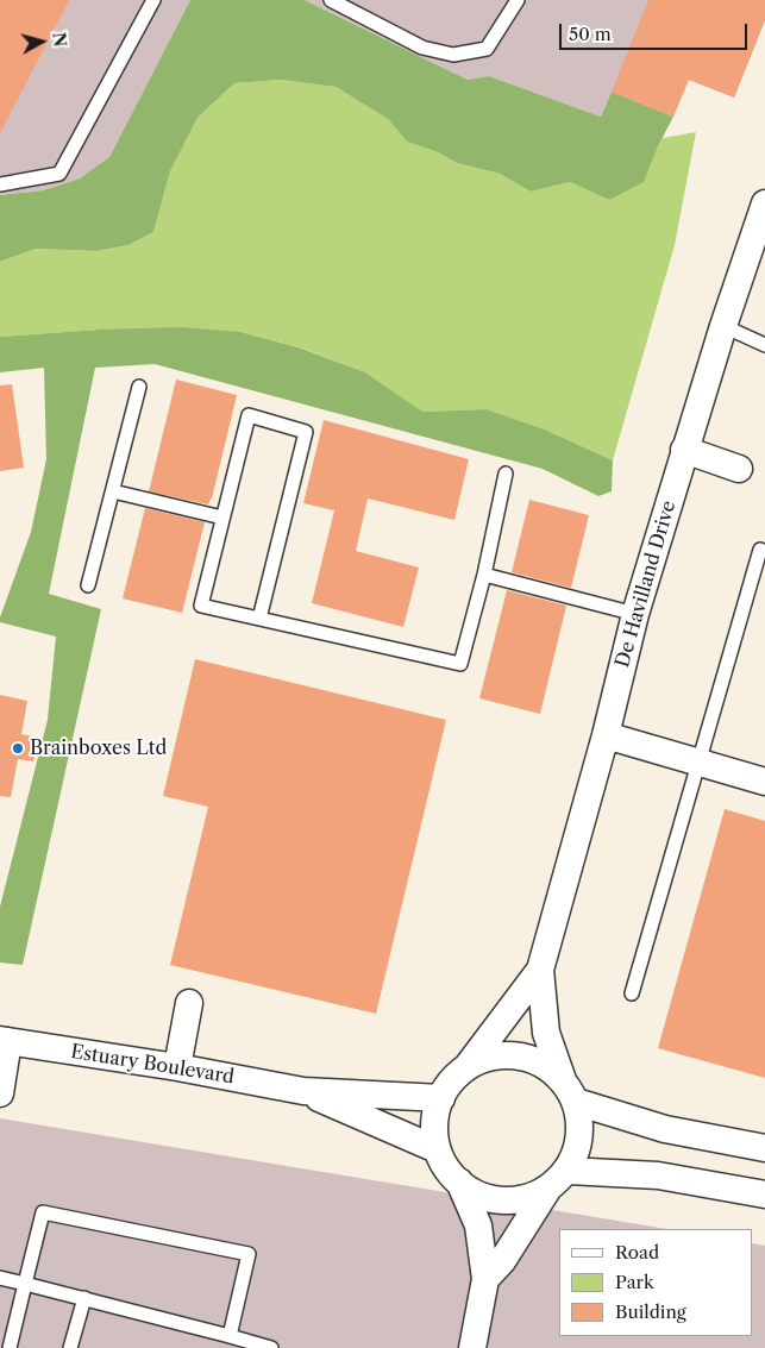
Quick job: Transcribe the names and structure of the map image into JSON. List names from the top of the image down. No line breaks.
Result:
{"streets":{"street":["De Havilland Drive","Estuary Boulevard"]},"crossings":[["De Havilland Drive","Estuary Boulevard"]],"places":["Brainboxes Ltd"],"legend":["Road","Park","Building"],"scale_bar":"50 m","north":"right"}
